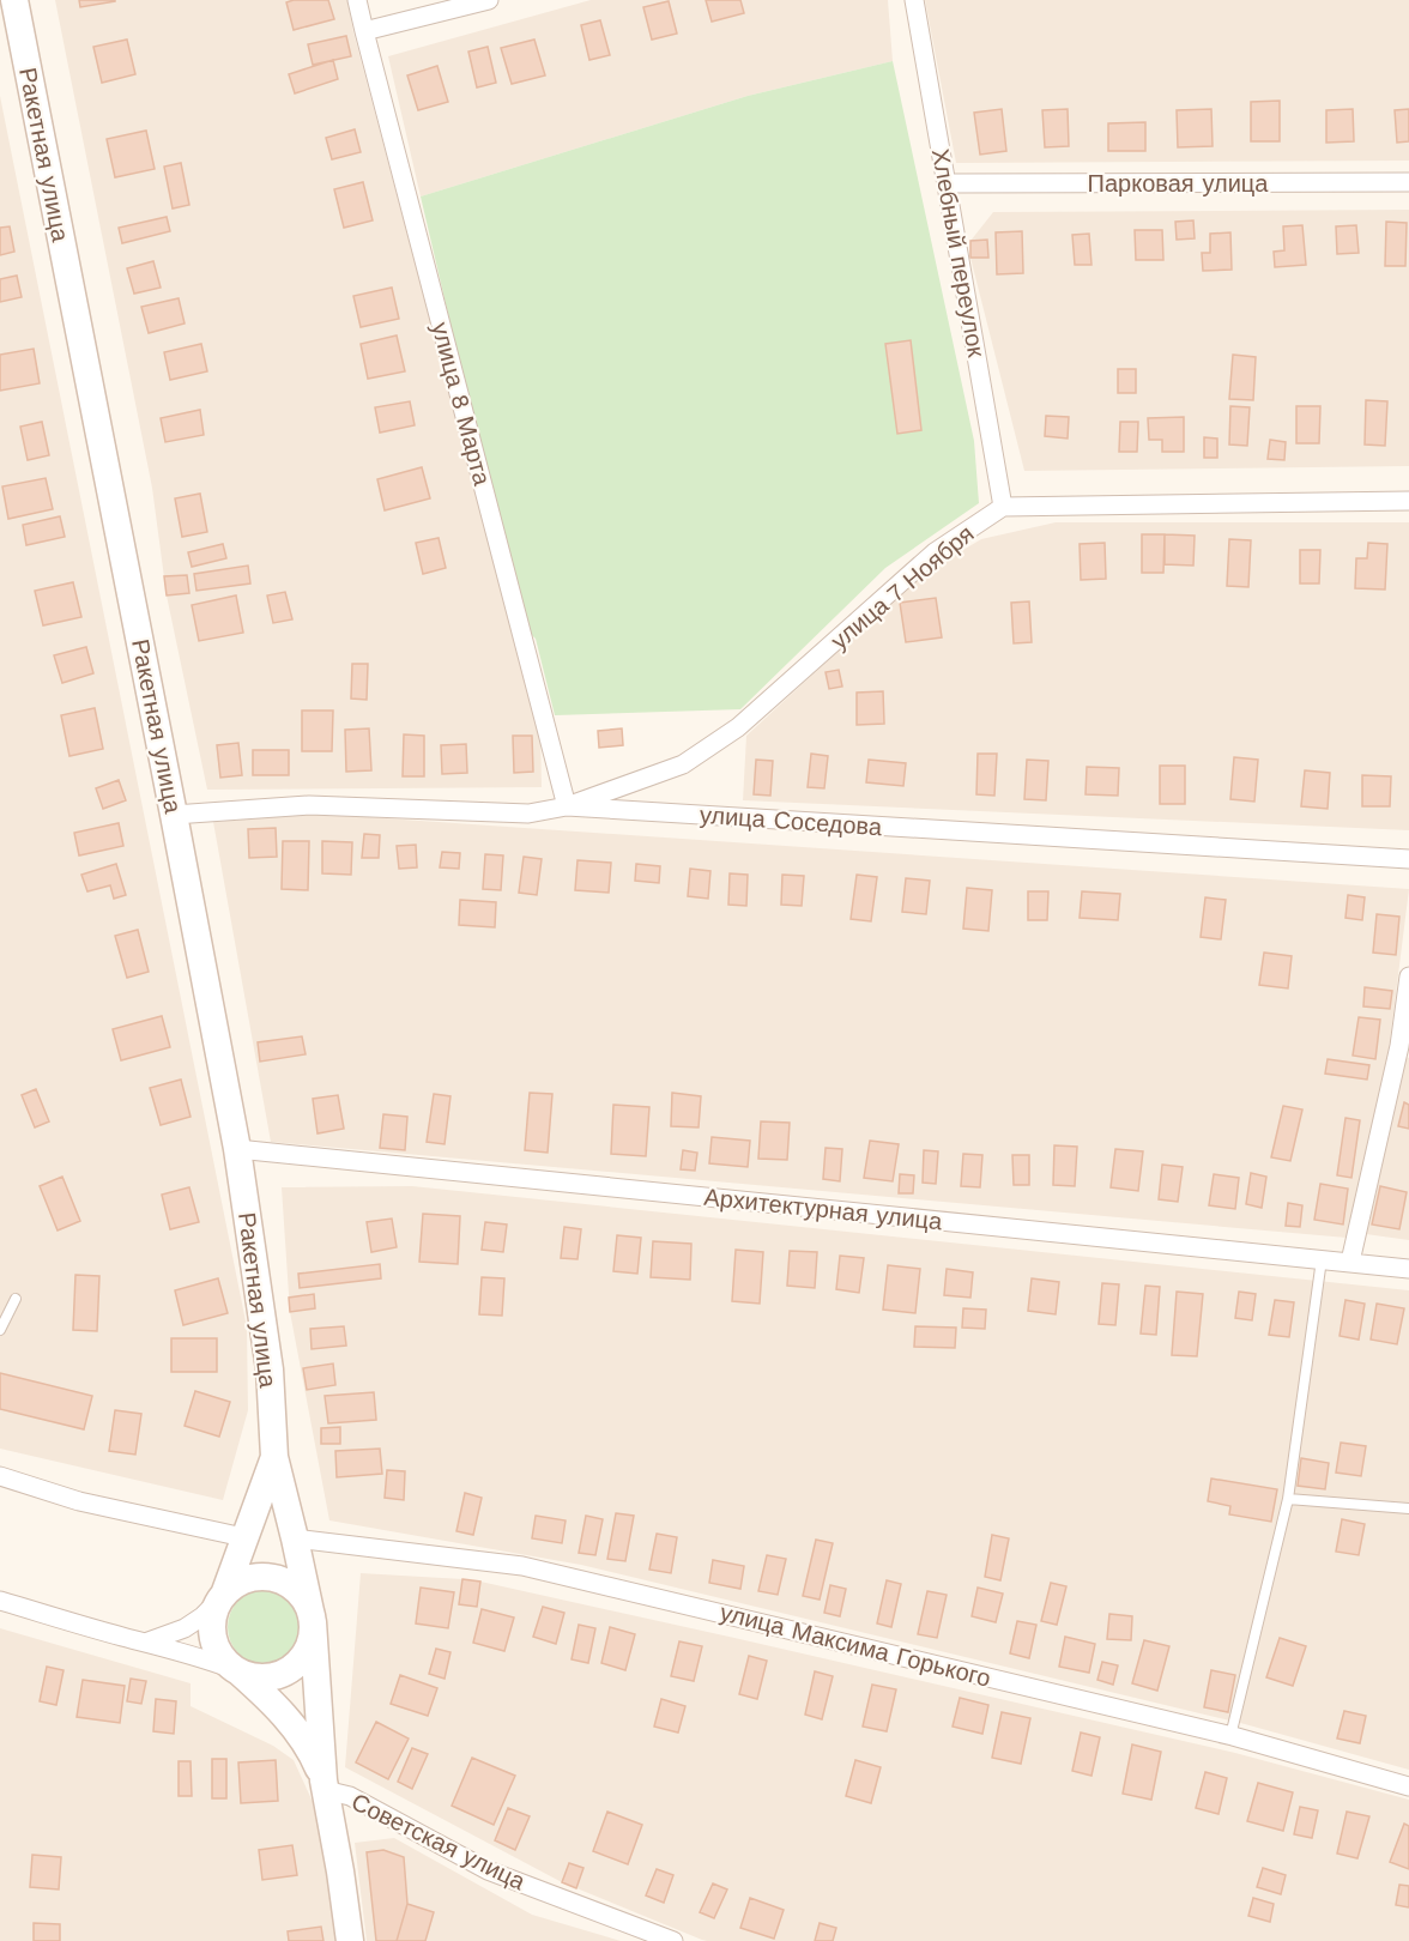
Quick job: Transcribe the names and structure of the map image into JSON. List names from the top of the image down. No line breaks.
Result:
{"streets":{"main road":["Ракетная улица"],"street":["Парковая улица","Хлебный переулок","улица 8 Марта","улица 7 Ноября","улица Соседова","Архитектурная улица","улица Максима Горького","Советская улица"]},"crossings":[["Ракетная улица","улица Соседова"],["Ракетная улица","Архитектурная улица"],["Ракетная улица","улица Максима Горького"],["Парковая улица","Хлебный переулок"],["Хлебный переулок","улица 7 Ноября"],["улица 8 Марта","улица 7 Ноября"],["улица 8 Марта","улица Соседова"],["улица 7 Ноября","улица Соседова"]]}
